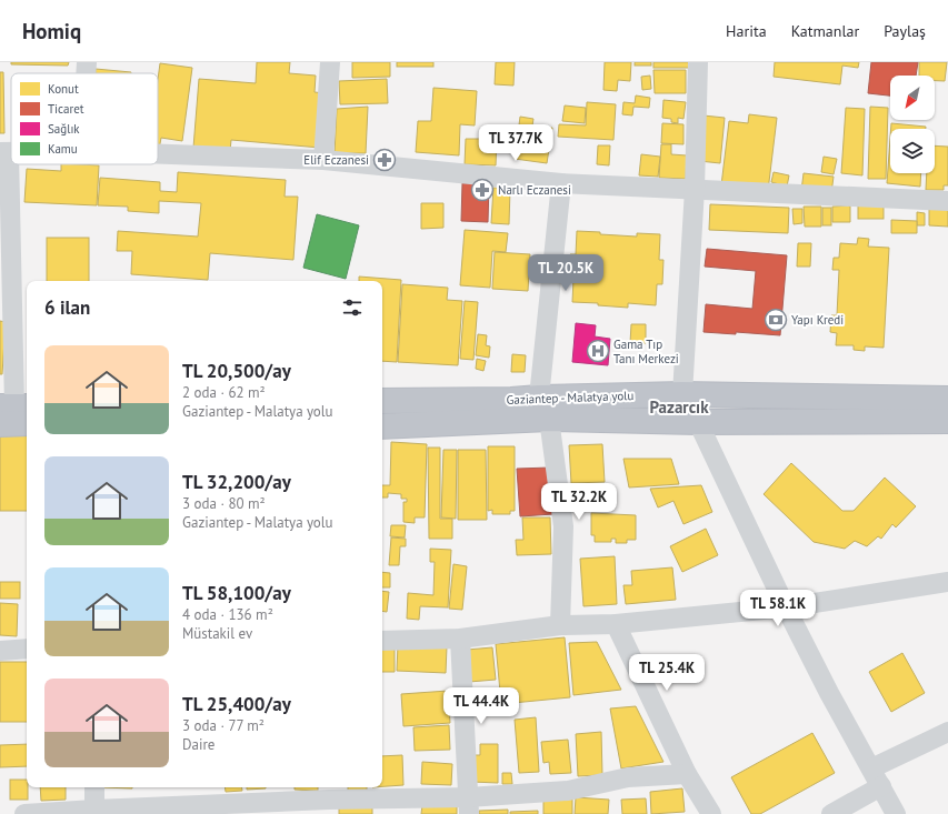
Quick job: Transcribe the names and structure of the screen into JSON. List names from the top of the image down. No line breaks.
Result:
{"streets":{"highway":["Gaziantep - Malatya yolu"]},"districts":["Pazarcık"],"places":{"pharmacy":["Elif Eczanesi","Narlı Eczanesi"],"bank":["Yapı Kredi"],"hospital":["Gama Tıp Tanı Merkezi"]},"legend":["Konut","Ticaret","Sağlık","Kamu"],"north":"bottom left","page":{"header":"Homiq","nav":["Harita","Katmanlar","Paylaş"],"price":["TL 37.7K","TL 20.5K","TL 32.2K","TL 58.1K","TL 25.4K","TL 44.4K"],"heading":"6 ilan","list":[{"name":"TL 20,500/ay","note":"2 oda · 62 m² · Gaziantep - Malatya yolu"},{"name":"TL 32,200/ay","note":"3 oda · 80 m² · Gaziantep - Malatya yolu"},{"name":"TL 58,100/ay","note":"4 oda · 136 m² · Müstakil ev"},{"name":"TL 25,400/ay","note":"3 oda · 77 m² · Daire"}]}}
